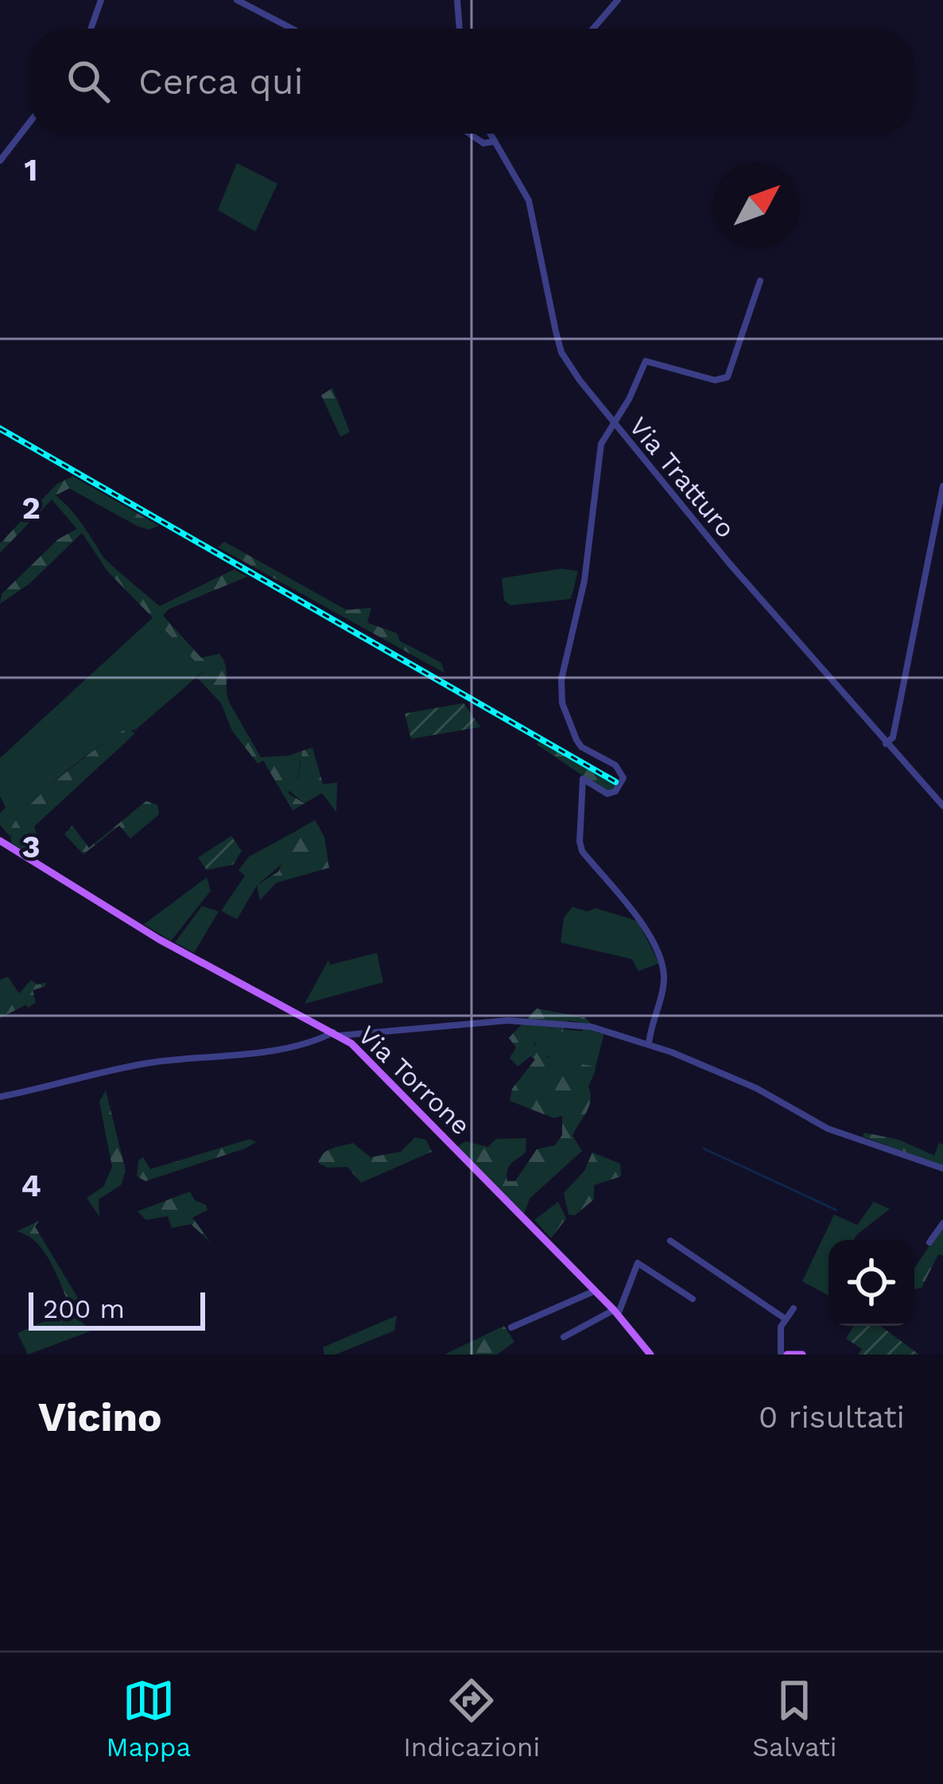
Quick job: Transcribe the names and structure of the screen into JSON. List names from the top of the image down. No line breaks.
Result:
{"streets":{"main road":["Via Torrone"],"street":["Via Tratturo"]},"scale_bar":"200 m","north":"top right","page":{"search":"Cerca qui","scale":"200 m","heading":["Vicino","0 risultati"],"nav":["Mappa","Indicazioni","Salvati"]},"grid":{"rows":["1","2","3","4"]}}
